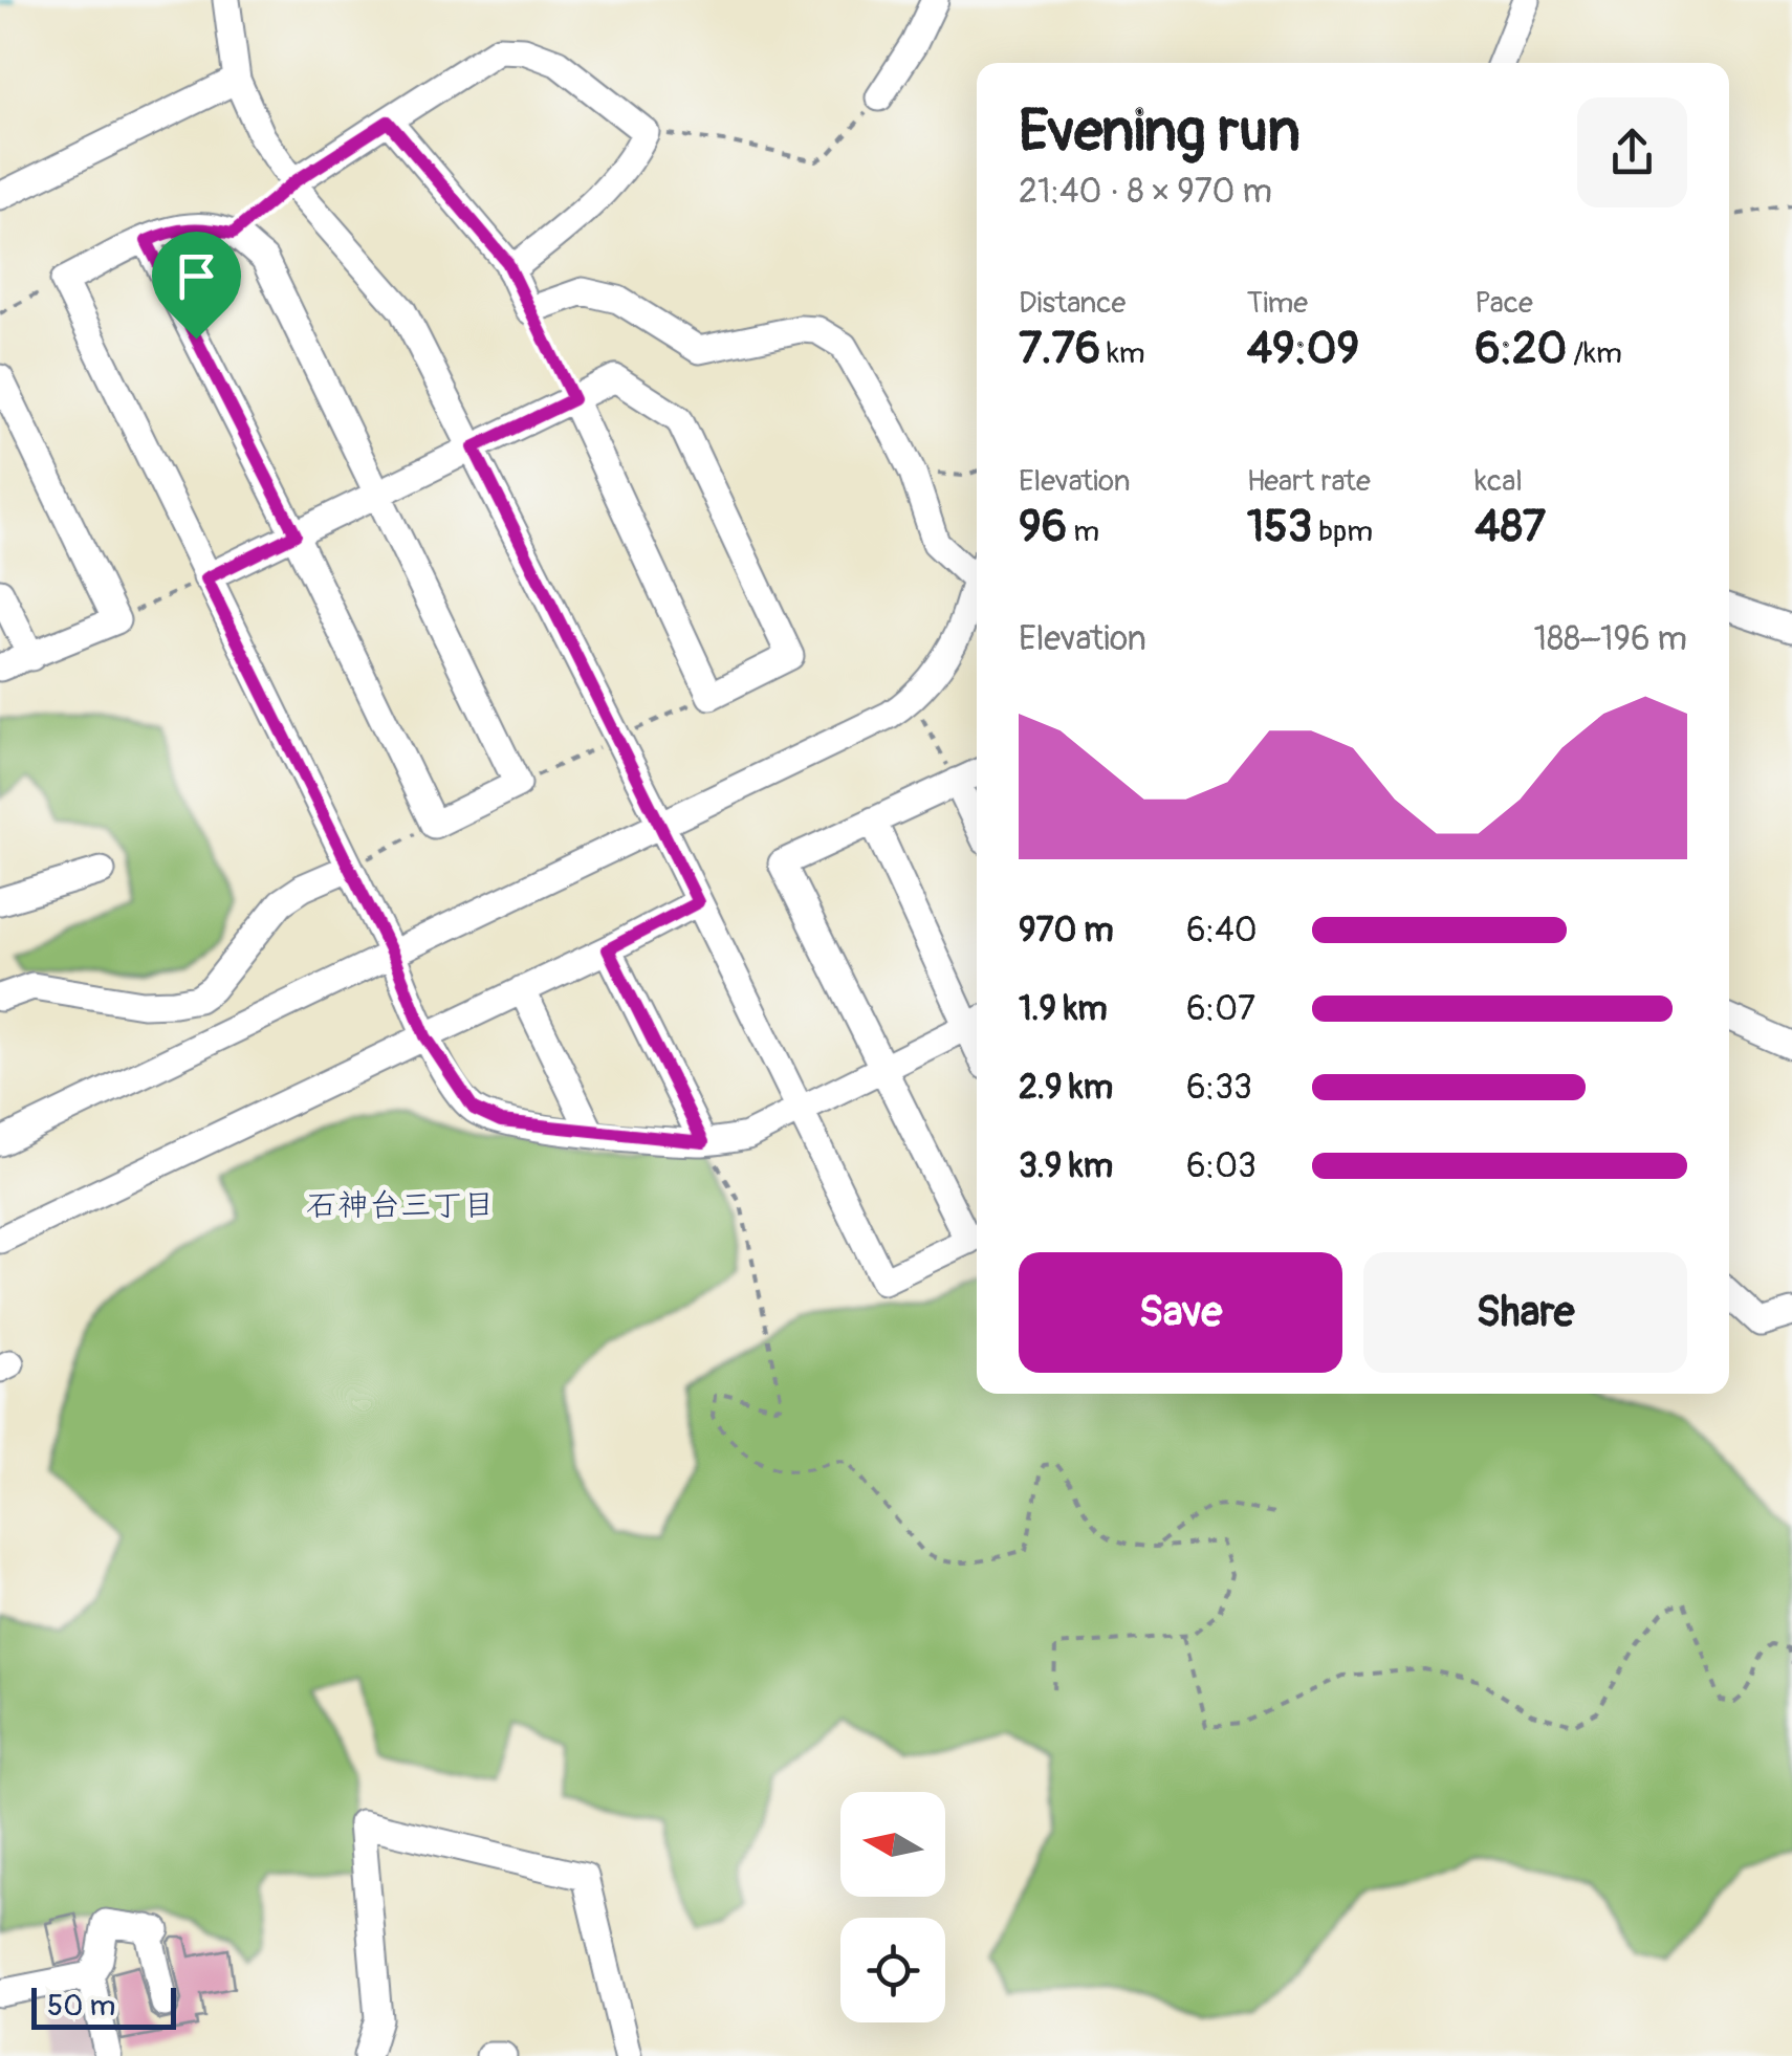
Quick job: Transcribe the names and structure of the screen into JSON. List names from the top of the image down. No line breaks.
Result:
{"districts":["石神台三丁目"],"scale_bar":"50 m","north":"left","page":{"heading":["Evening run","21:40 · 8 × 970 m"],"stats":[["Distance","7.76 km"],["Time","49:09"],["Pace","6:20 /km"],["Elevation","96 m"],["Heart rate","153 bpm"],["kcal","487"]],"chart":["Elevation","188–196 m"],"list":[{"name":"970 m","note":"6:40"},{"name":"1.9 km","note":"6:07"},{"name":"2.9 km","note":"6:33"},{"name":"3.9 km","note":"6:03"}],"buttons":["Save","Share"],"scale":"50 m"}}
